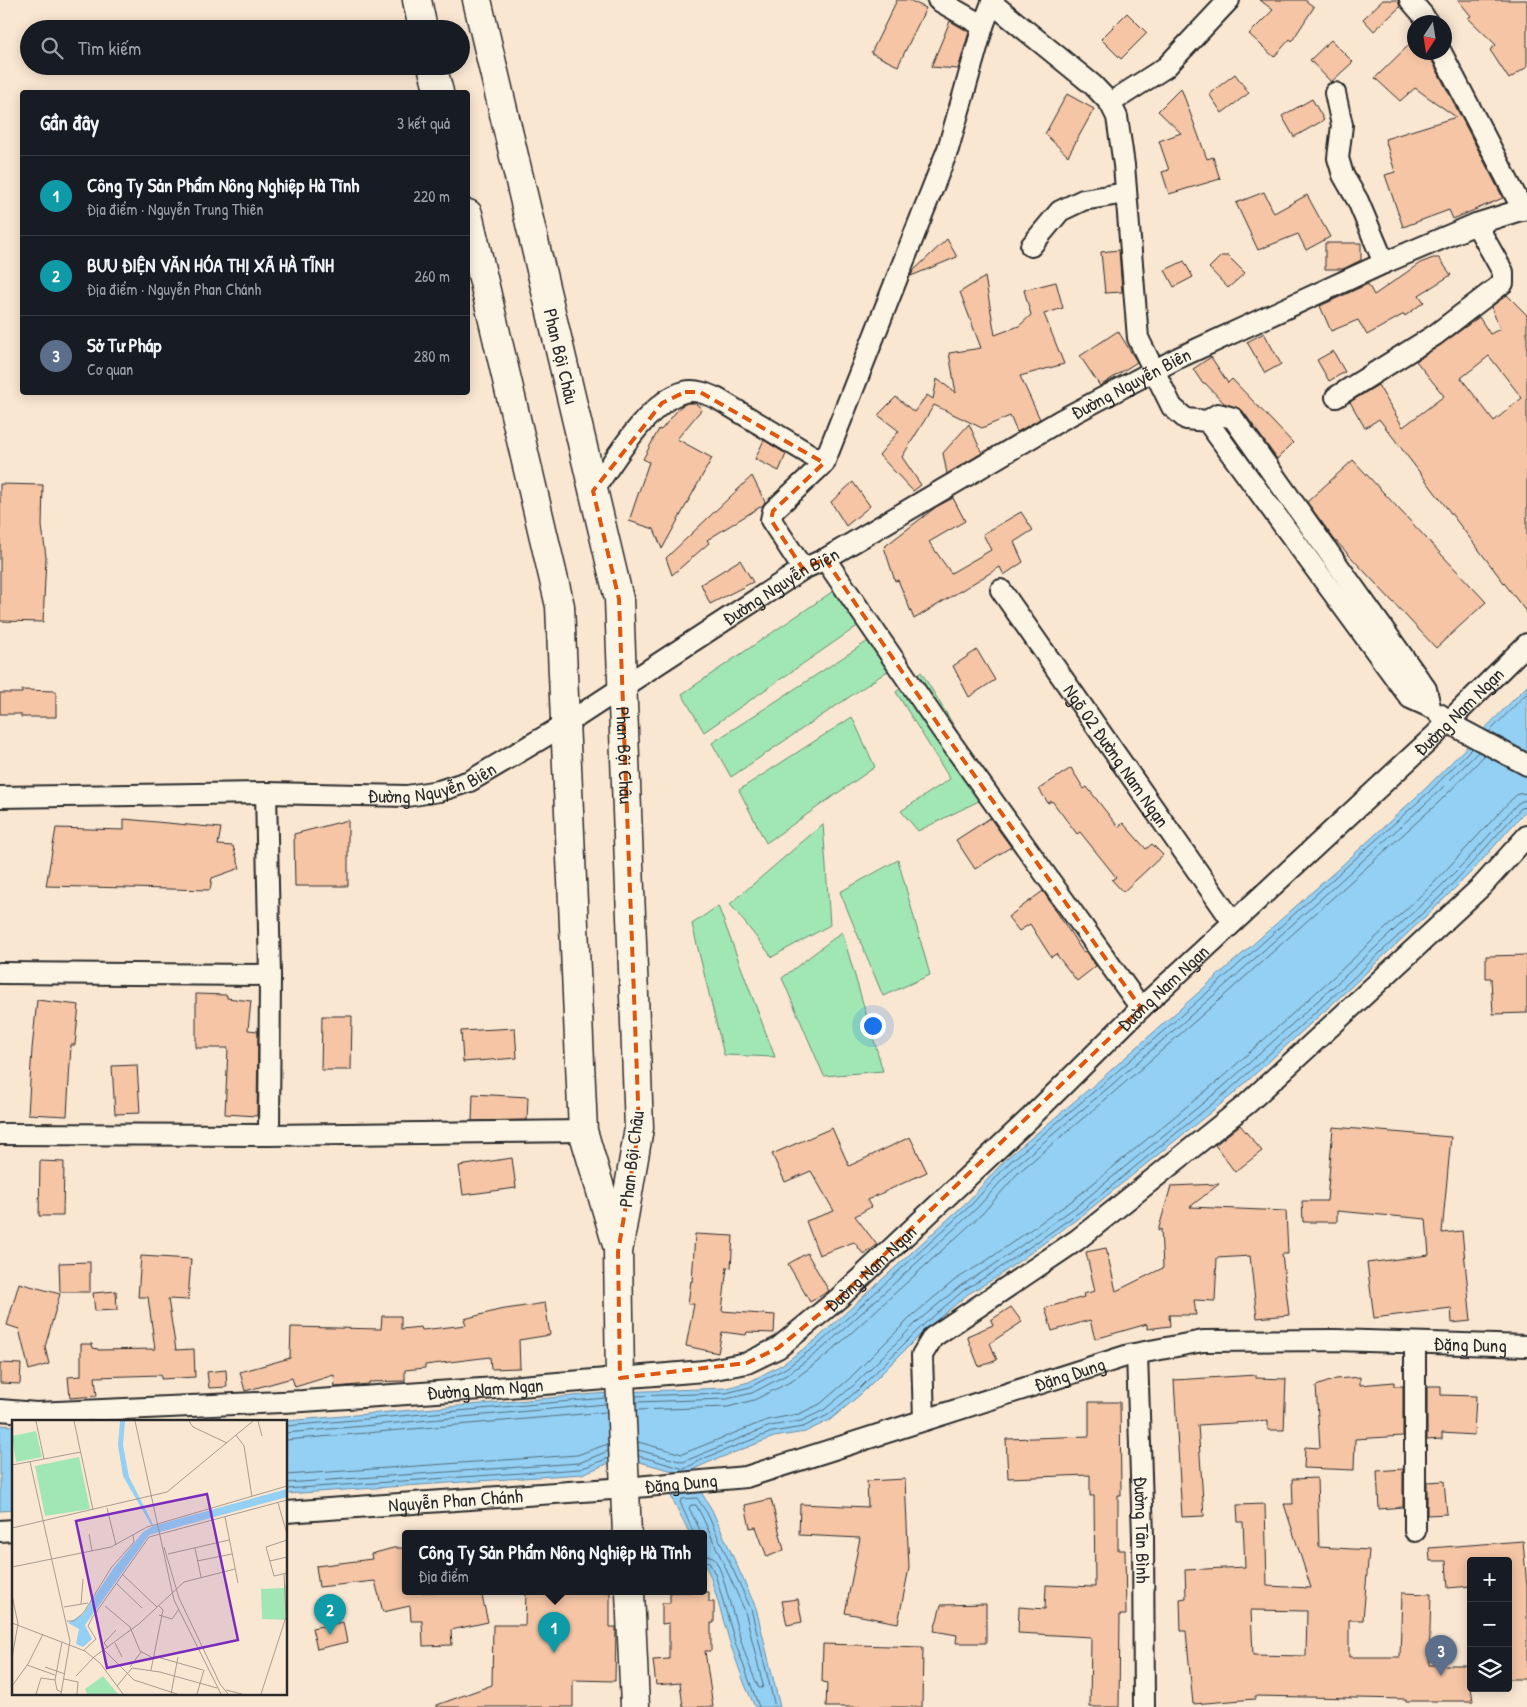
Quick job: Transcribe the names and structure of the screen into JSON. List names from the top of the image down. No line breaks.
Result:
{"streets":{"street":["Phan Bội Châu","Đường Nguyễn Biên","Đường Nam Ngạn","Ngõ 02 Đường Nam Ngạn","Đặng Dung","Nguyễn Phan Chánh","Đường Tân Bình"]},"crossings":[["Phan Bội Châu","Đường Nguyễn Biên"],["Đường Nam Ngạn","Ngõ 02 Đường Nam Ngạn"],["Đặng Dung","Nguyễn Phan Chánh"],["Đặng Dung","Đường Tân Bình"]],"north":"bottom","page":{"search":"Tìm kiếm","heading":["Gần đây","3 kết quả"],"list":[{"mark":"1","name":"Công Ty Sản Phẩm Nông Nghiệp Hà Tĩnh","note":"Địa điểm · Nguyễn Trung Thiên","value":"220 m"},{"mark":"2","name":"BƯU ĐIỆN VĂN HÓA THỊ XÃ HÀ TĨNH","note":"Địa điểm · Nguyễn Phan Chánh","value":"260 m"},{"mark":"3","name":"Sở Tư Pháp","note":"Cơ quan","value":"280 m"}],"popup":["Công Ty Sản Phẩm Nông Nghiệp Hà Tĩnh","Địa điểm"],"map_buttons":["+","−"],"pins":["2","1","3"]}}
